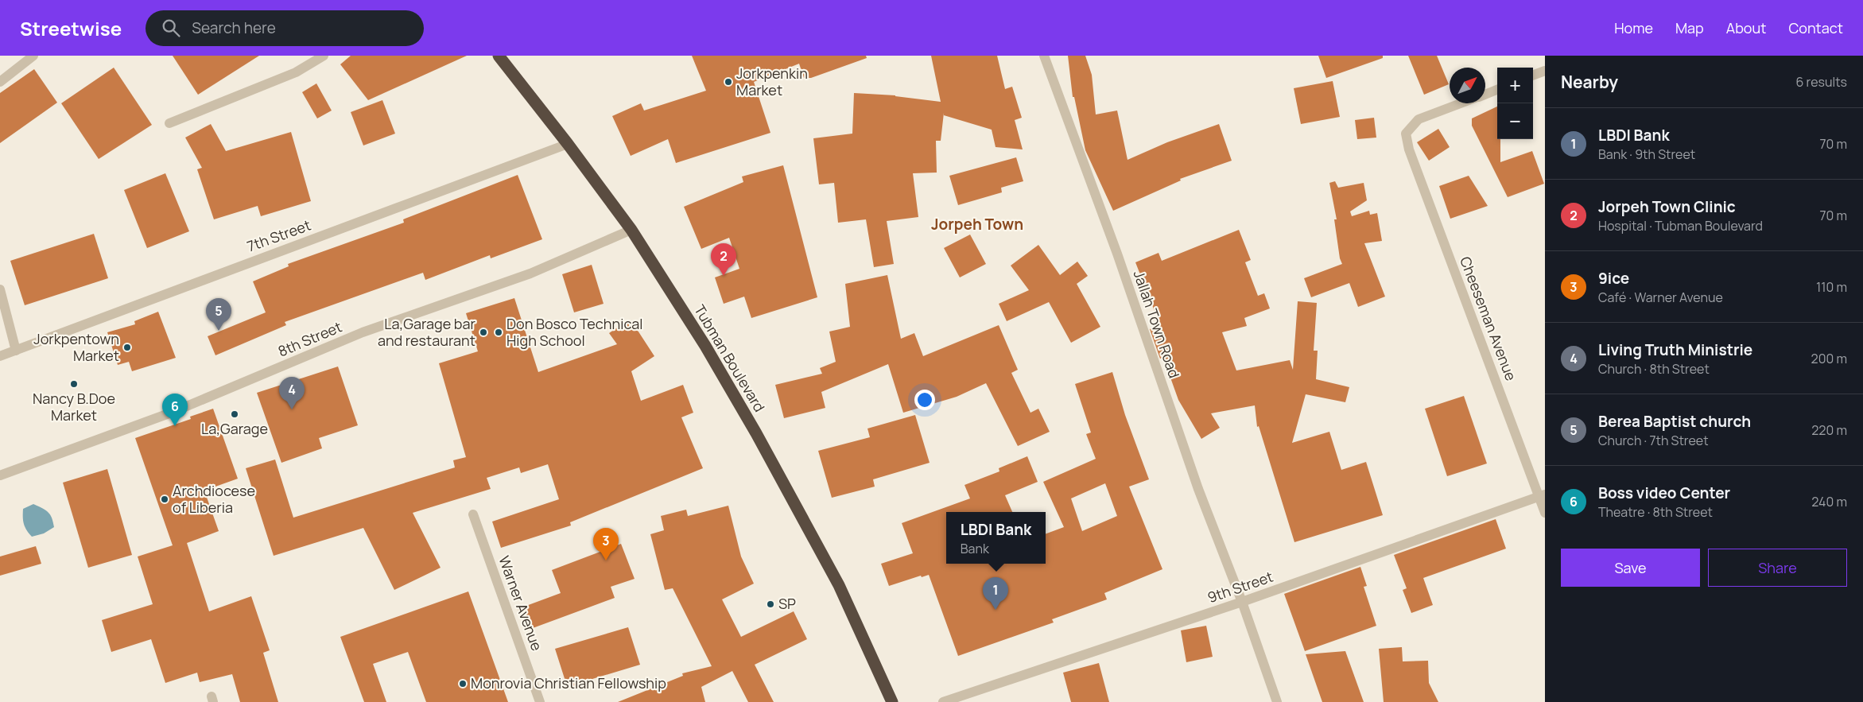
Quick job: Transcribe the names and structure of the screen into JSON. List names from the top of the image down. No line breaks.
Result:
{"streets":{"highway":["Tubman Boulevard"],"street":["7th Street","Cheeseman Avenue","Jallah Town Road","8th Street","9th Street","Warner Avenue"]},"crossings":[["7th Street","Tubman Boulevard"],["Cheeseman Avenue","9th Street"],["Jallah Town Road","9th Street"],["8th Street","Tubman Boulevard"]],"districts":["Jorpeh Town"],"places":["Jorkpenkin Market","La,Garage bar and restaurant","Don Bosco Technical High School","Jorkpentown Market","Nancy B.Doe Market","La,Garage","Archdiocese of Liberia","SP","Monrovia Christian Fellowship"],"north":"top right","page":{"header":"Streetwise","search":"Search here","nav":["Home","Map","About","Contact"],"heading":["Nearby","6 results"],"map_buttons":["+","−"],"list":[{"mark":"1","name":"LBDI Bank","note":"Bank · 9th Street","value":"70 m"},{"mark":"2","name":"Jorpeh Town Clinic","note":"Hospital · Tubman Boulevard","value":"70 m"},{"mark":"3","name":"9ice","note":"Café · Warner Avenue","value":"110 m"},{"mark":"4","name":"Living Truth Ministrie","note":"Church · 8th Street","value":"200 m"},{"mark":"5","name":"Berea Baptist church","note":"Church · 7th Street","value":"220 m"},{"mark":"6","name":"Boss video Center","note":"Theatre · 8th Street","value":"240 m"}],"pins":["2","5","4","6","3","1"],"popup":["LBDI Bank","Bank"],"buttons":["Save","Share"]}}
